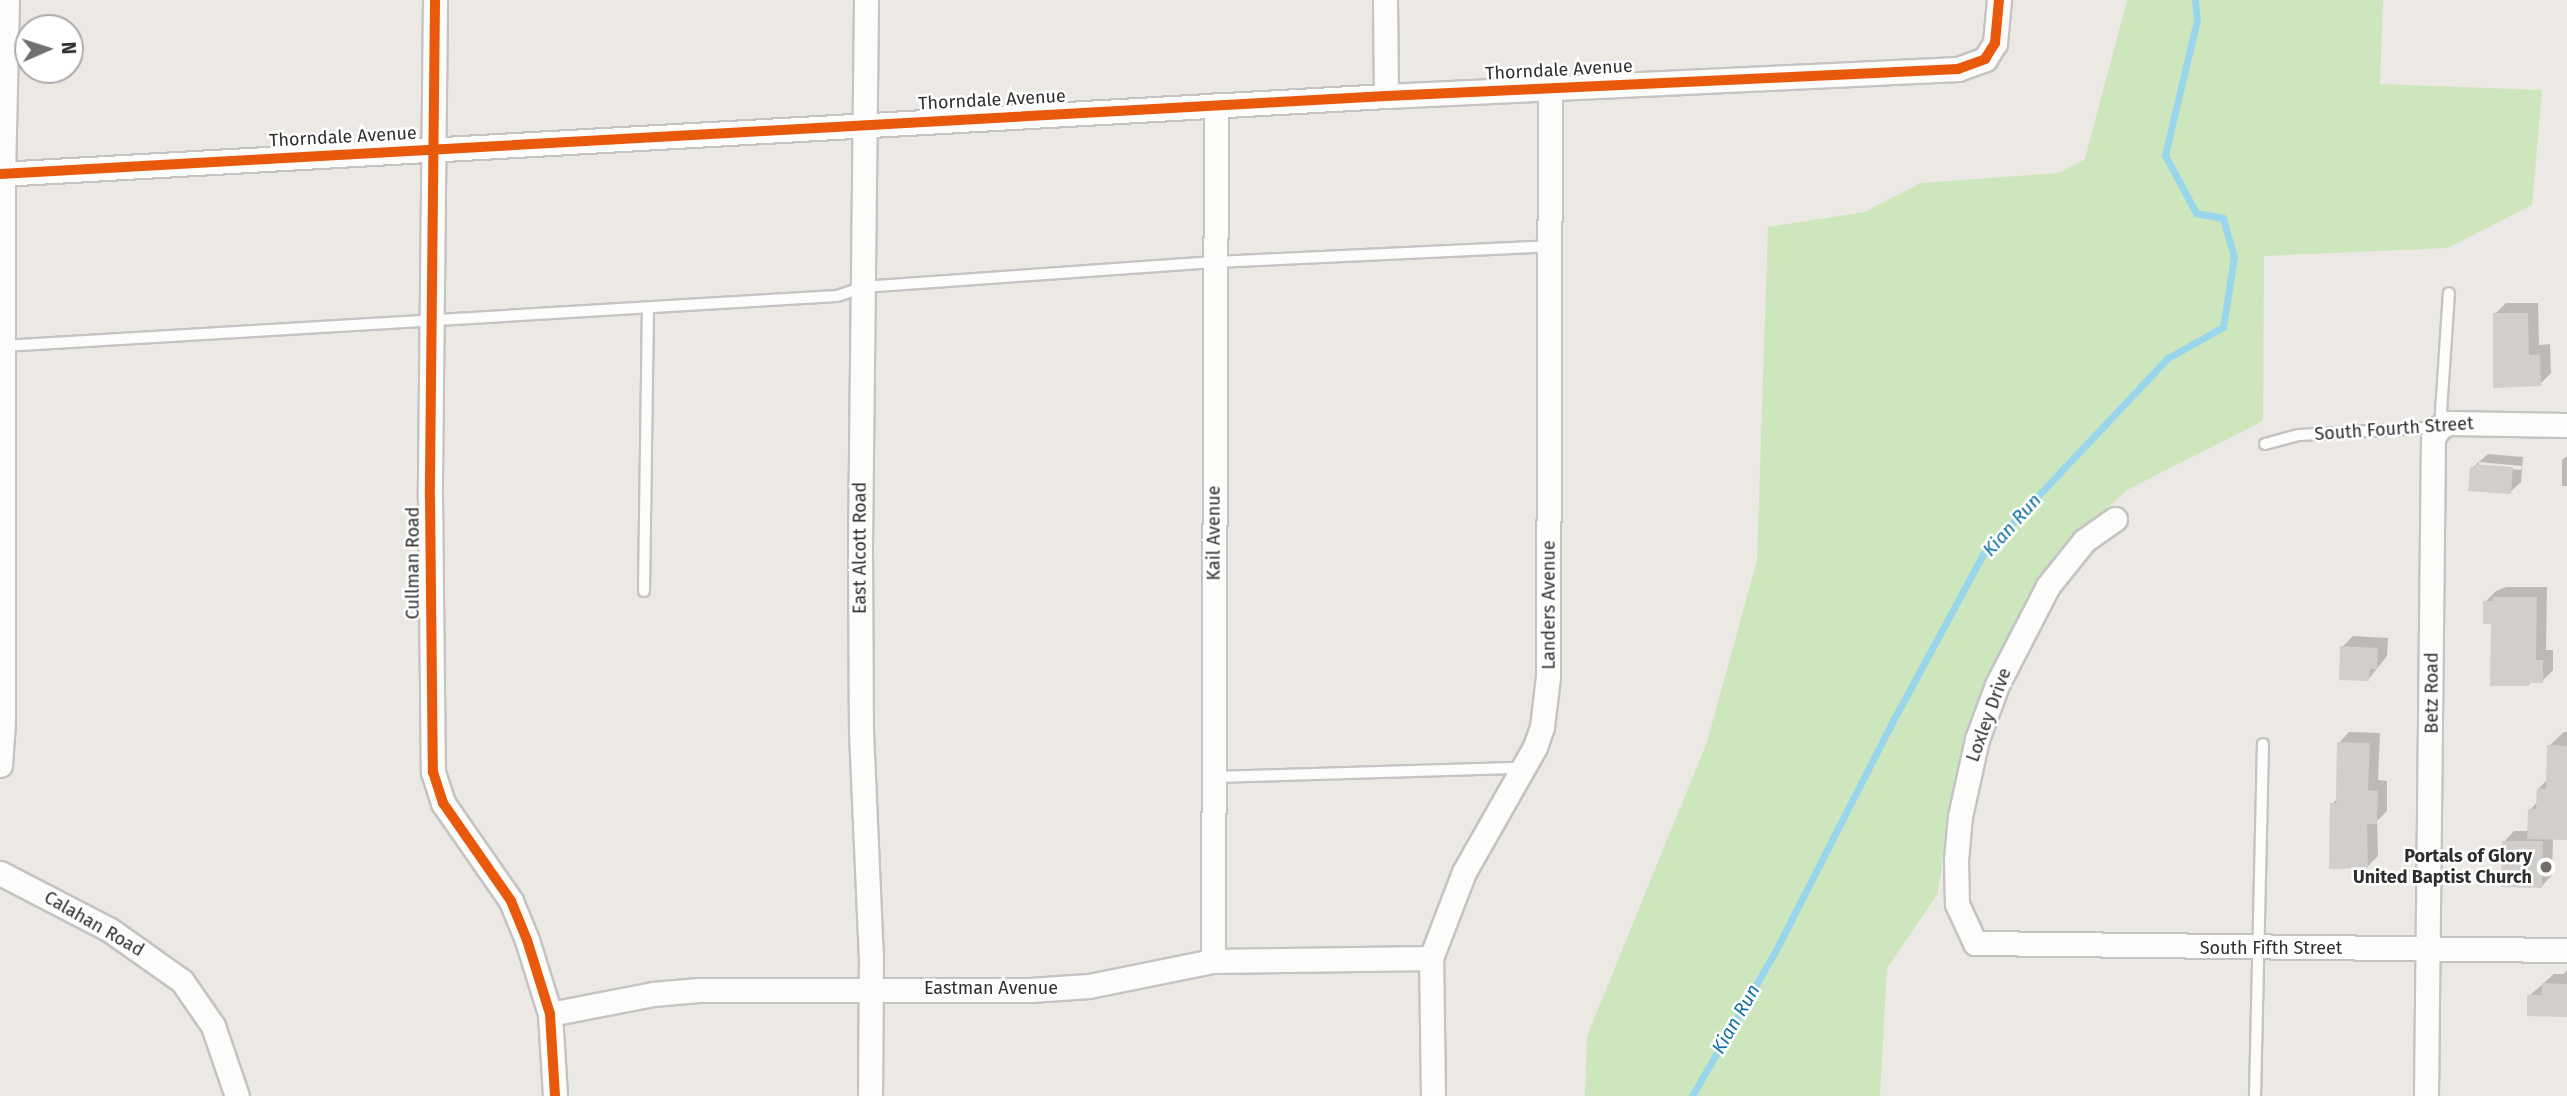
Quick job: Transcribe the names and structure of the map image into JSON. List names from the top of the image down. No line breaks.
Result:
{"streets":{"street":["Thorndale Avenue","South Fourth Street","Kail Avenue","East Alcott Road","Cullman Road","Landers Avenue","Betz Road","Loxley Drive","Calahan Road","South Fifth Street","Eastman Avenue"]},"crossings":[["Thorndale Avenue","Kail Avenue"],["Thorndale Avenue","East Alcott Road"],["Thorndale Avenue","Cullman Road"],["Thorndale Avenue","Landers Avenue"],["South Fourth Street","Betz Road"],["Kail Avenue","Eastman Avenue"],["East Alcott Road","Eastman Avenue"],["Cullman Road","Eastman Avenue"],["Landers Avenue","Eastman Avenue"],["Betz Road","South Fifth Street"],["Loxley Drive","South Fifth Street"]],"water":["Kian Run"],"places":["Portals of Glory United Baptist Church"],"north":"right"}
